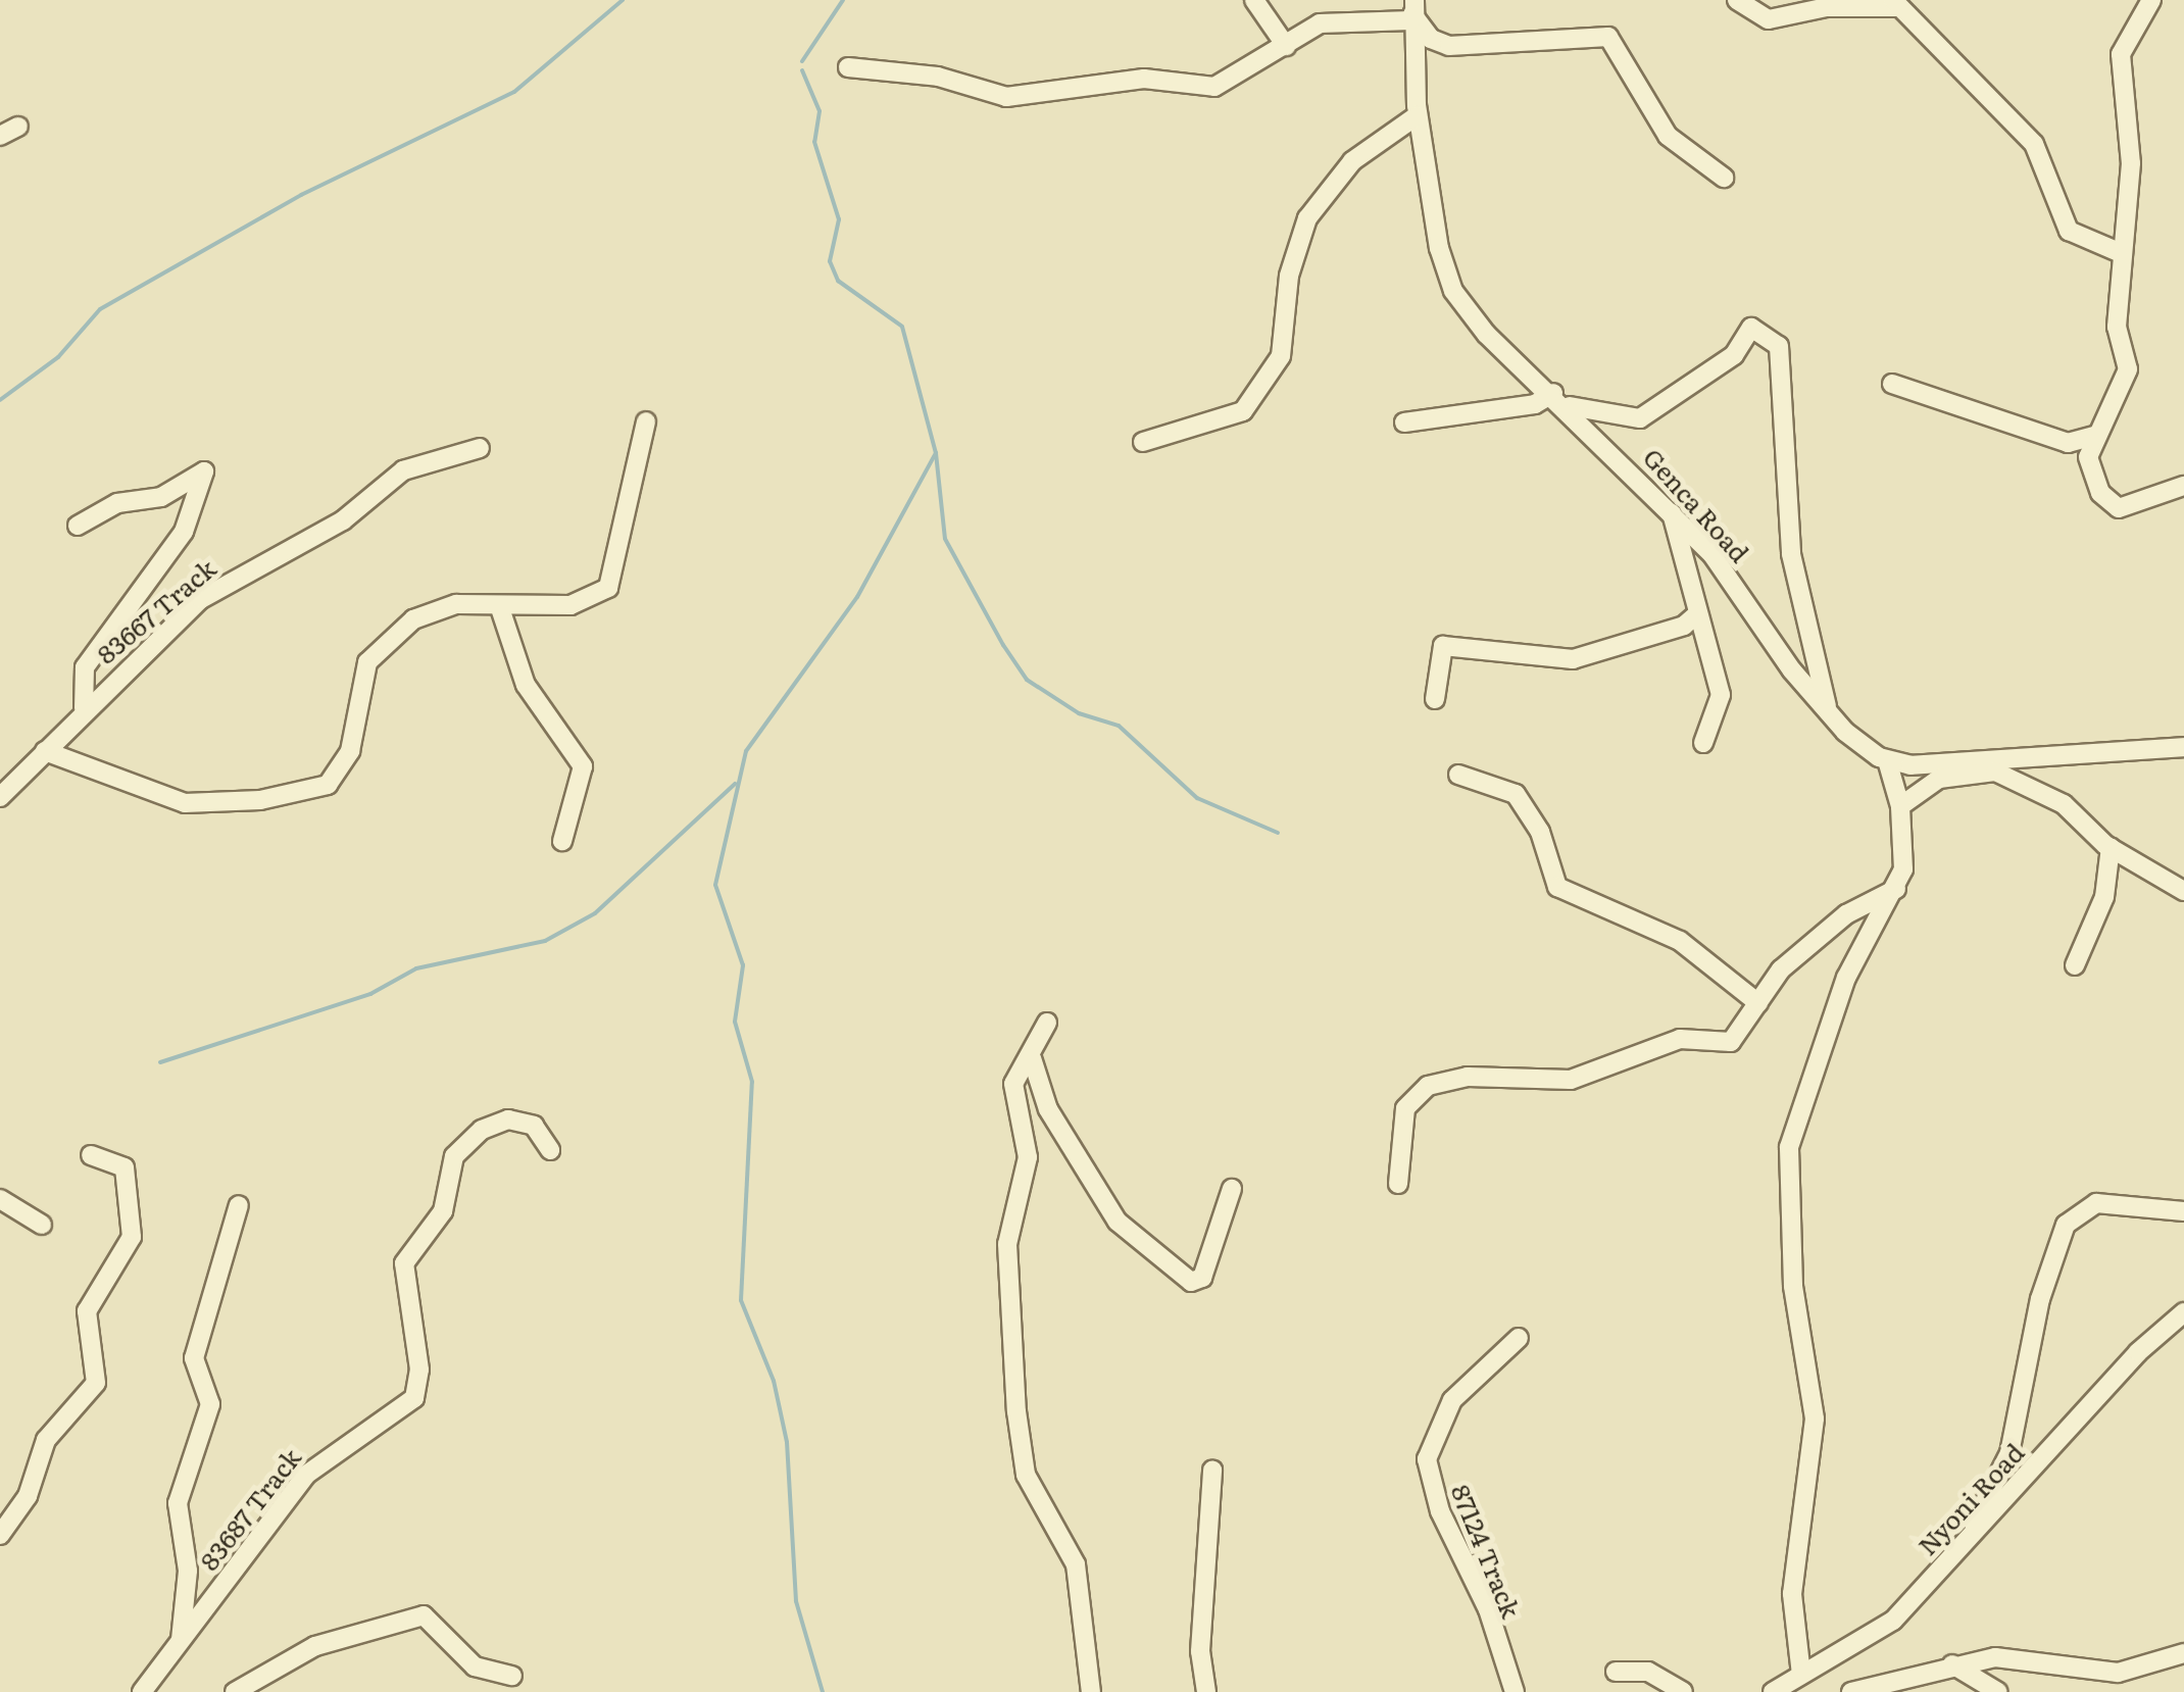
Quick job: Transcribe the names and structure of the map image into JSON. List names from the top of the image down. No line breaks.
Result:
{"streets":{"street":["Genca Road","83667 Track","Nyoni Road","83687 Track","87124 Track"]}}
